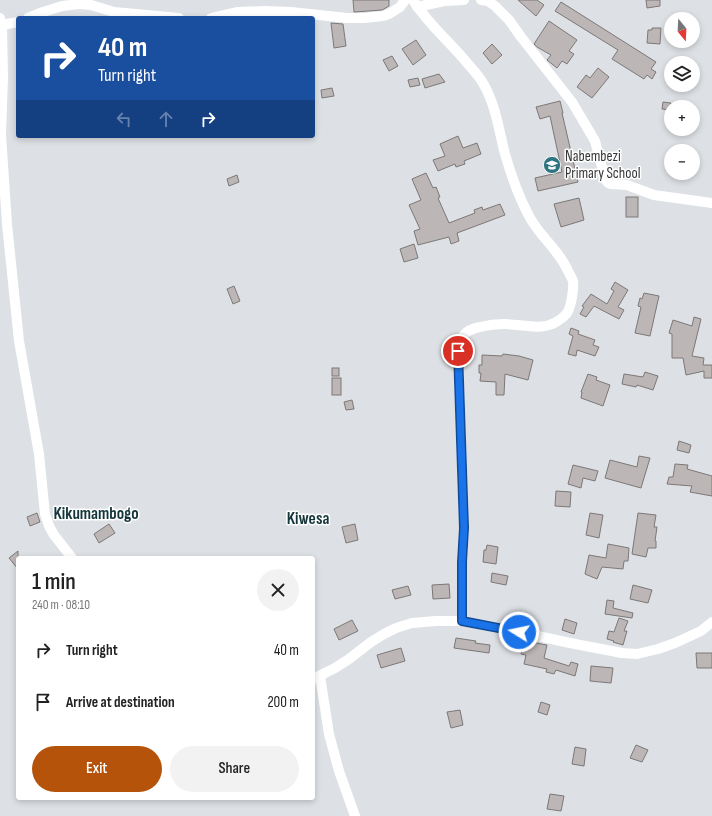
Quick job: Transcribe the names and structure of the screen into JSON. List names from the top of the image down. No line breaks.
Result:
{"districts":["Kikumambogo","Kiwesa"],"places":{"school or university":["Nabembezi Primary School"]},"north":"bottom","page":{"map_buttons":["+","−"],"turn":["40 m","Turn right"],"heading":["1 min","240 m · 08:10"],"list":[{"name":"Turn right","value":"40 m"},{"name":"Arrive at destination","value":"200 m"}],"buttons":["Exit","Share"]}}
